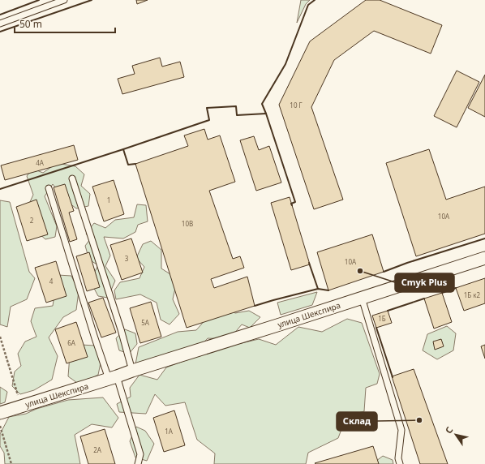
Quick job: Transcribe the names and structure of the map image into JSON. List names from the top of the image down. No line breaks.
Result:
{"streets":{"street":["улица Шекспира"]},"places":["Cmyk Plus","Склад"],"house_numbers":["10 Г","4А","1","10А","2","10В","3","10А","4","1Б к2","1Б","5А","6А","1А","2А"],"scale_bar":"50 m","north":"top left"}
